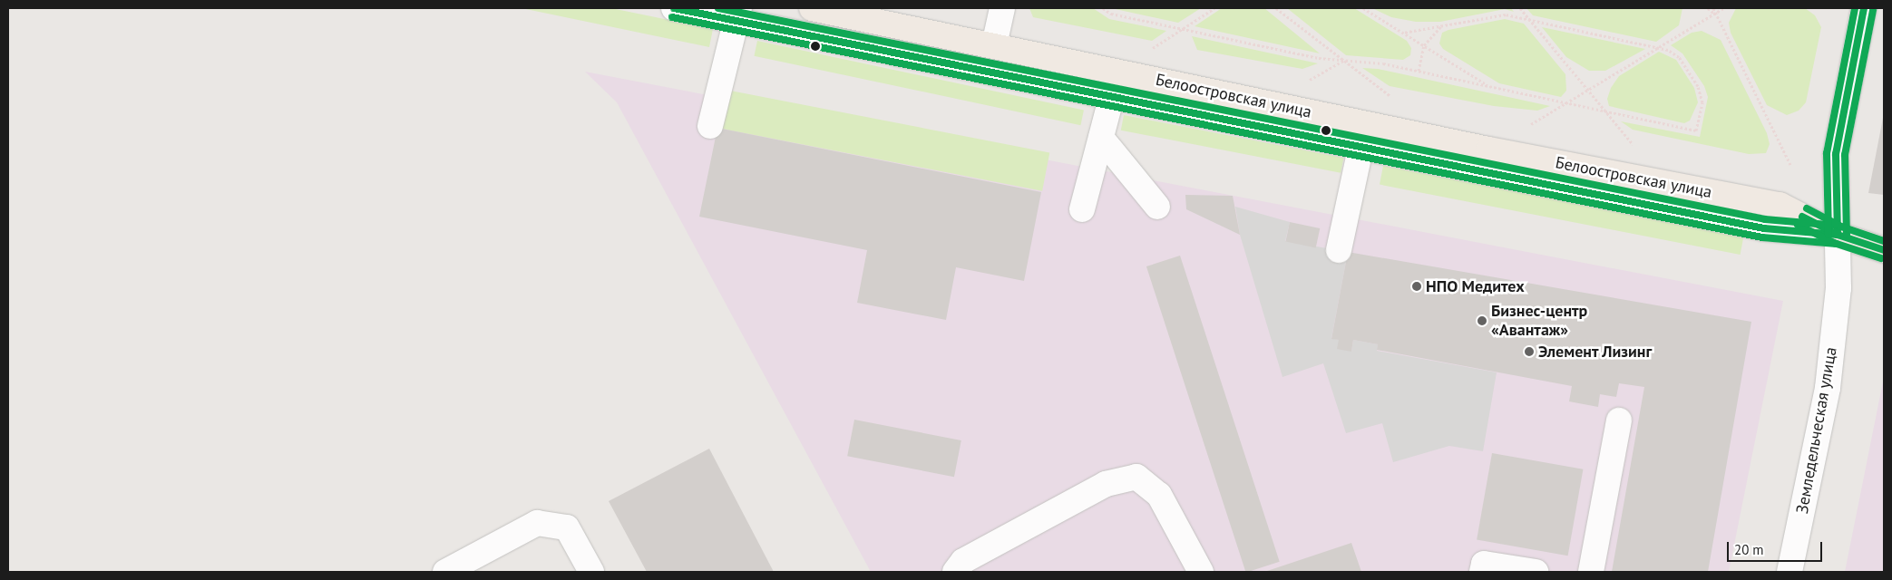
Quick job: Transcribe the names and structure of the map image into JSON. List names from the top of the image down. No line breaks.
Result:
{"streets":{"main road":["Белоостровская улица"],"street":["Земледельческая улица"]},"crossings":[["Белоостровская улица","Земледельческая улица"]],"places":["НПО Медитех","Бизнес-центр «Авантаж»","Элемент Лизинг"],"scale_bar":"20 m"}
